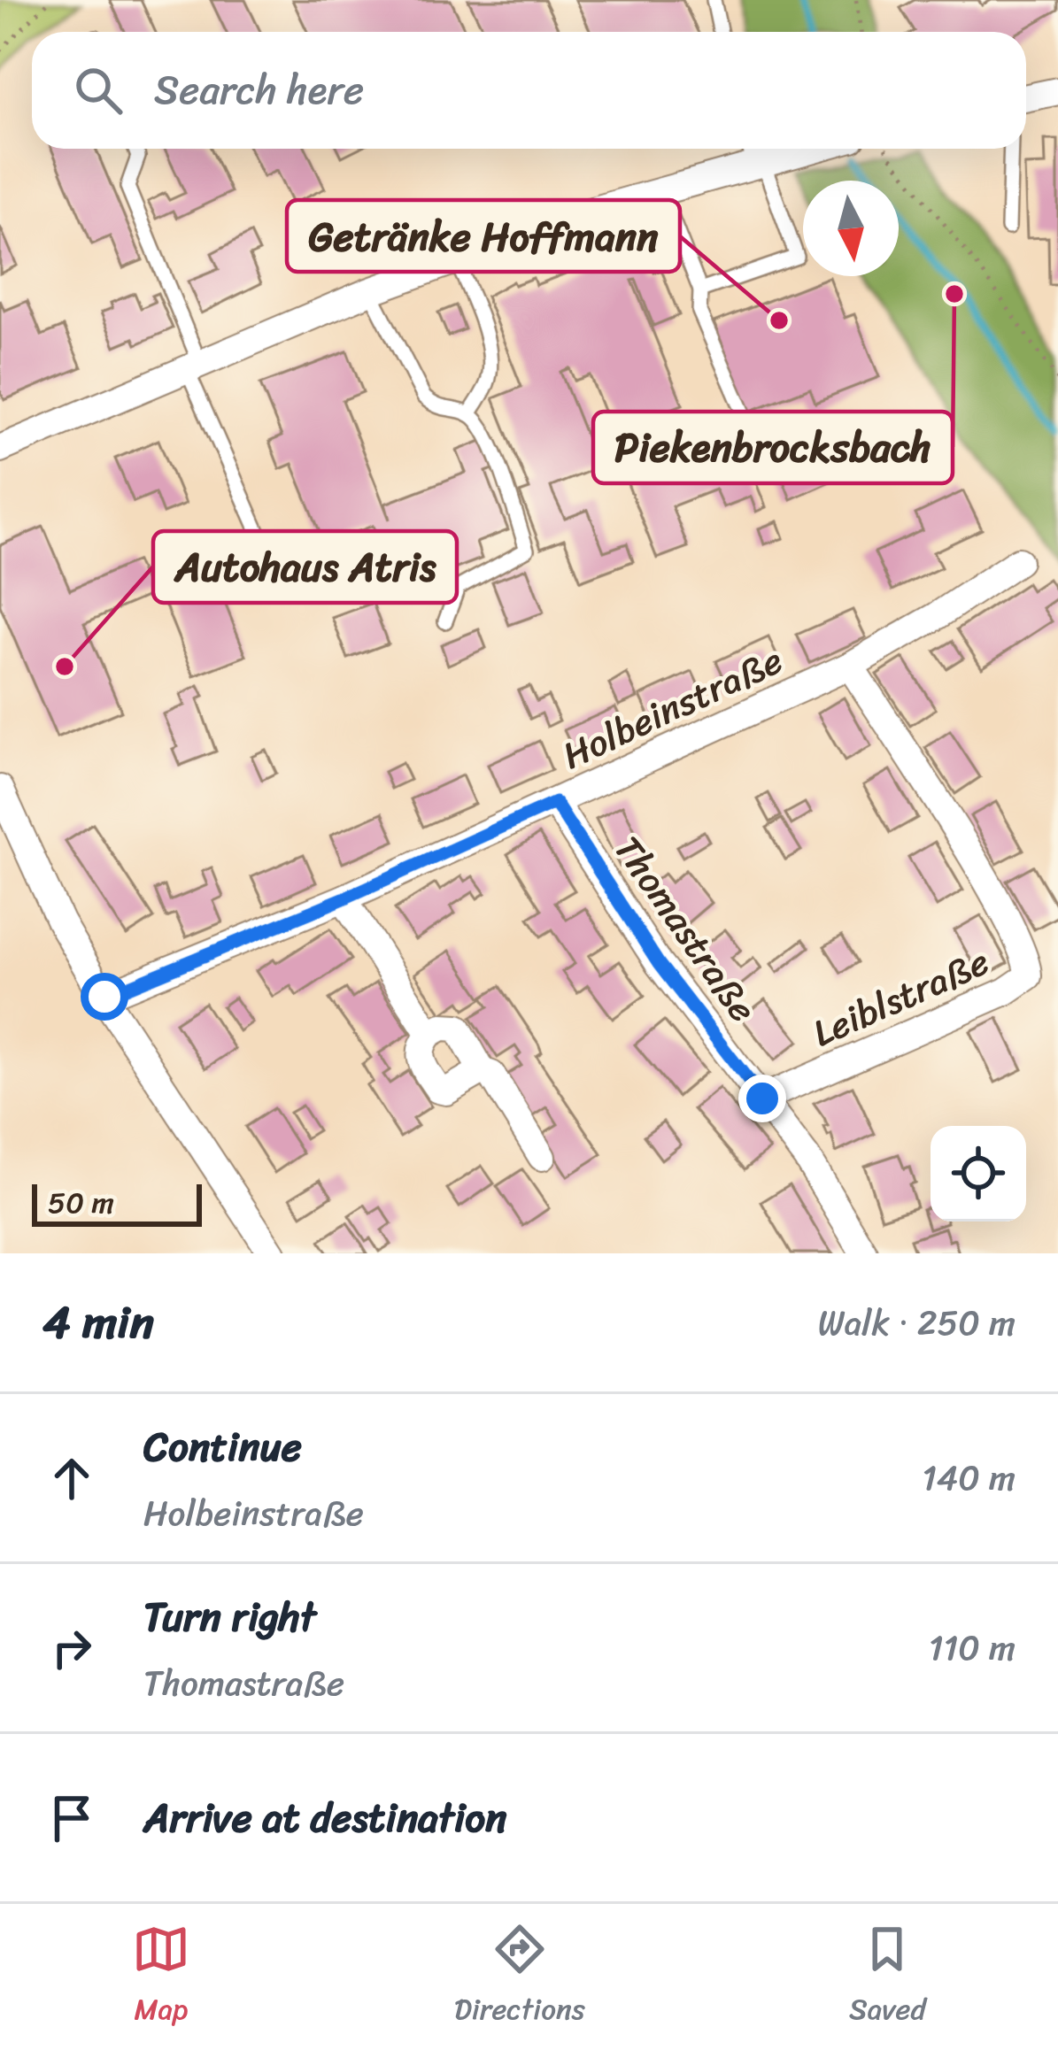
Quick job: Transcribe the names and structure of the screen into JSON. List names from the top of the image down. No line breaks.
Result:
{"streets":{"street":["Holbeinstraße","Thomastraße","Leiblstraße"]},"crossings":[["Holbeinstraße","Thomastraße"],["Holbeinstraße","Leiblstraße"],["Thomastraße","Leiblstraße"]],"places":["Piekenbrocksbach","Getränke Hoffmann","Autohaus Atris"],"scale_bar":"50 m","north":"bottom","page":{"search":"Search here","scale":"50 m","heading":["4 min","Walk · 250 m"],"list":[["Continue","Holbeinstraße","140 m"],["Turn right","Thomastraße","110 m"],"Arrive at destination"],"nav":["Map","Directions","Saved"]}}
